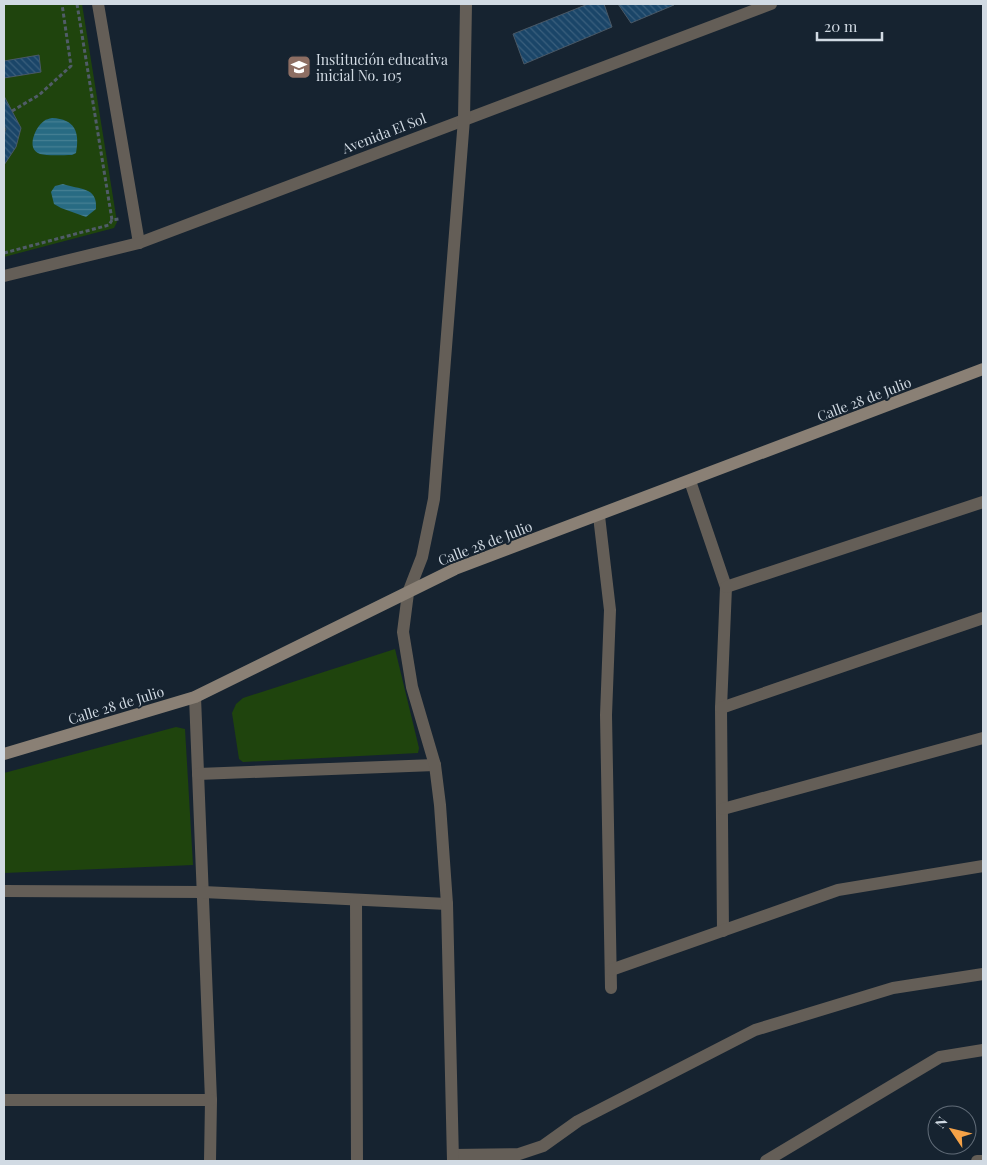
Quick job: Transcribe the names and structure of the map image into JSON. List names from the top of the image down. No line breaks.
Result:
{"streets":{"street":["Avenida El Sol","Calle 28 de Julio"]},"places":{"school or university":["Institución educativa inicial No. 105"]},"scale_bar":"20 m","north":"top left"}
